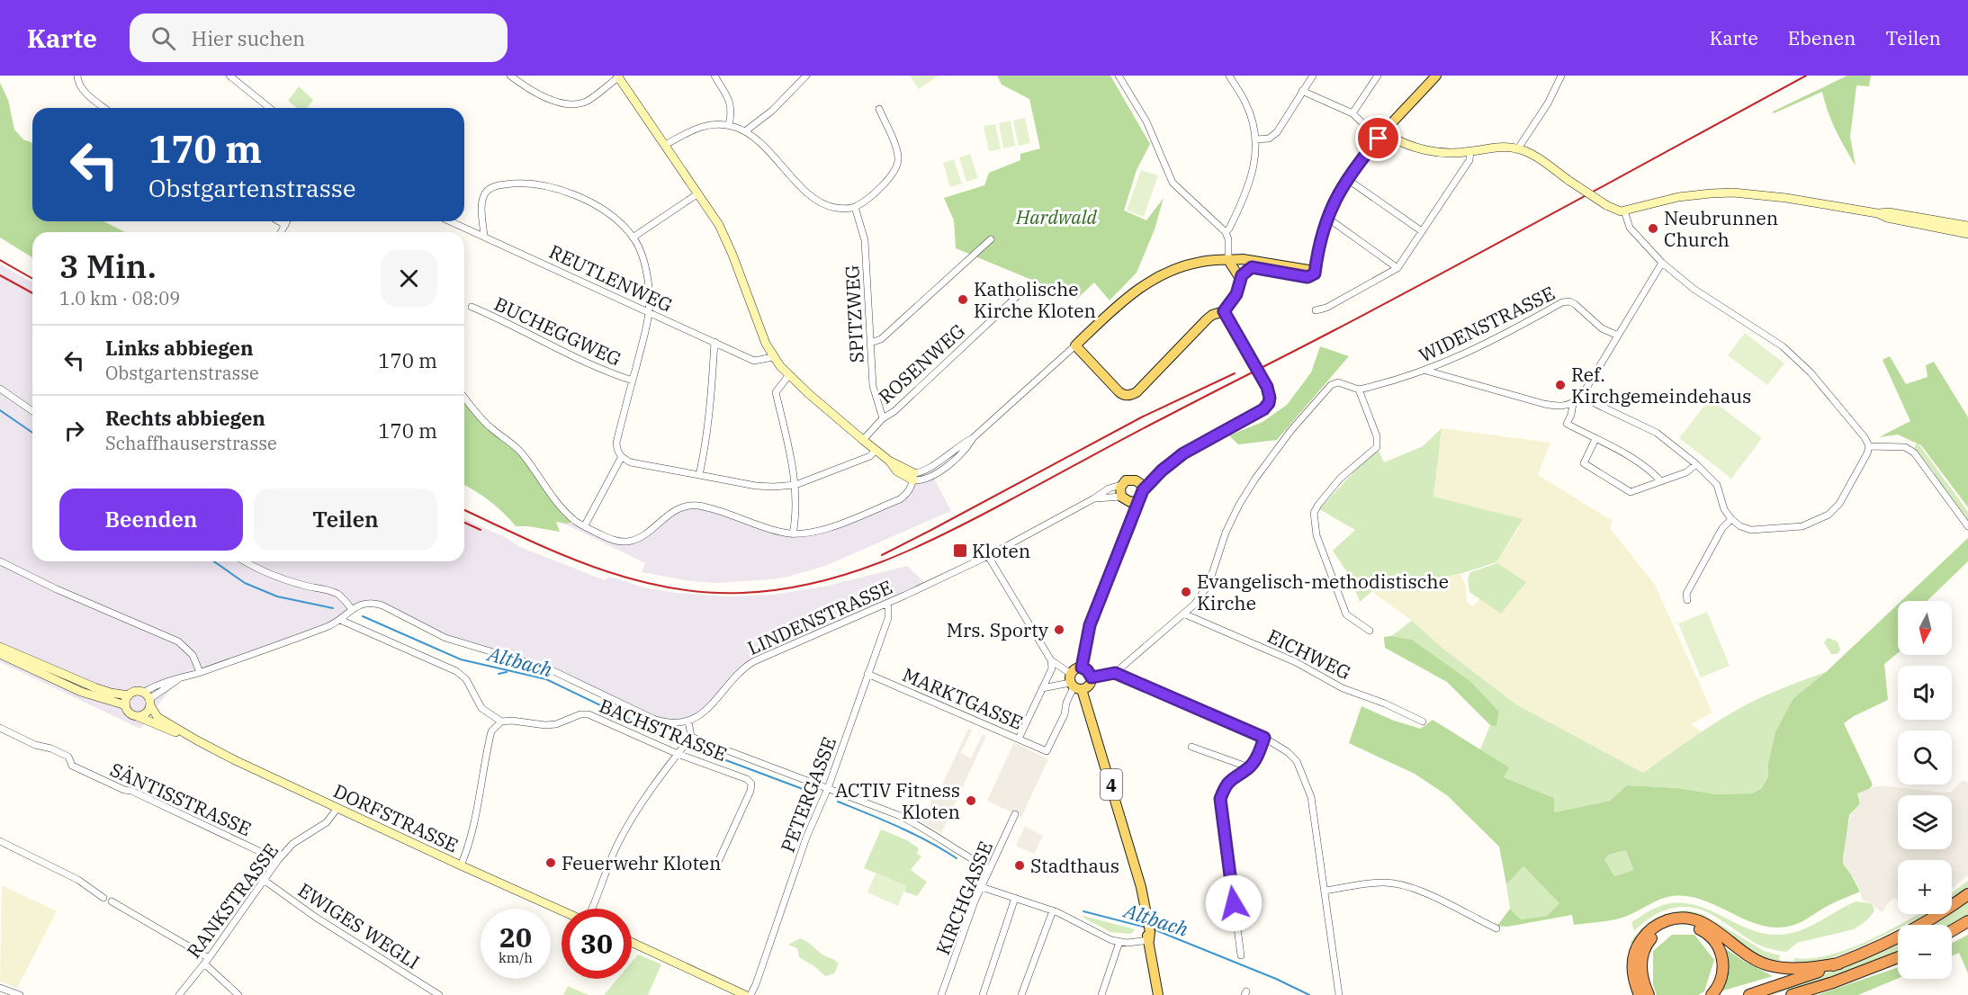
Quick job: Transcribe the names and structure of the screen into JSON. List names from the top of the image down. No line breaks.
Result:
{"streets":{"main road":["4"],"street":["REUTLENWEG","SPITZWEG","WIDENSTRASSE","BUCHEGGWEG","ROSENWEG","LINDENSTRASSE","EICHWEG","MARKTGASSE","BACHSTRASSE","PETERGASSE","SÄNTISSTRASSE","DORFSTRASSE","KIRCHGASSE","RANKSTRASSE","EWIGES WEGLI"]},"crossings":[["SPITZWEG","ROSENWEG"],["LINDENSTRASSE","PETERGASSE"],["MARKTGASSE","4"],["MARKTGASSE","PETERGASSE"],["SÄNTISSTRASSE","RANKSTRASSE"],["DORFSTRASSE","RANKSTRASSE"],["RANKSTRASSE","EWIGES WEGLI"]],"water":["Altbach"],"parks":["Hardwald"],"places":{"other":["Neubrunnen Church","Katholische Kirche Kloten","Ref. Kirchgemeindehaus","Evangelisch-methodistische Kirche","Mrs. Sporty","ACTIV Fitness Kloten","Feuerwehr Kloten","Stadthaus"],"transit":["Kloten"]},"north":"bottom","page":{"header":"Karte","search":"Hier suchen","nav":["Karte","Ebenen","Teilen"],"turn":["170 m","Obstgartenstrasse"],"heading":["3 Min.","1.0 km · 08:09"],"list":[{"name":"Links abbiegen","note":"Obstgartenstrasse","value":"170 m"},{"name":"Rechts abbiegen","note":"Schaffhauserstrasse","value":"170 m"}],"buttons":["Beenden","Teilen"],"map_buttons":["+","−"],"speed":"20 km/h","limit":"30"}}
